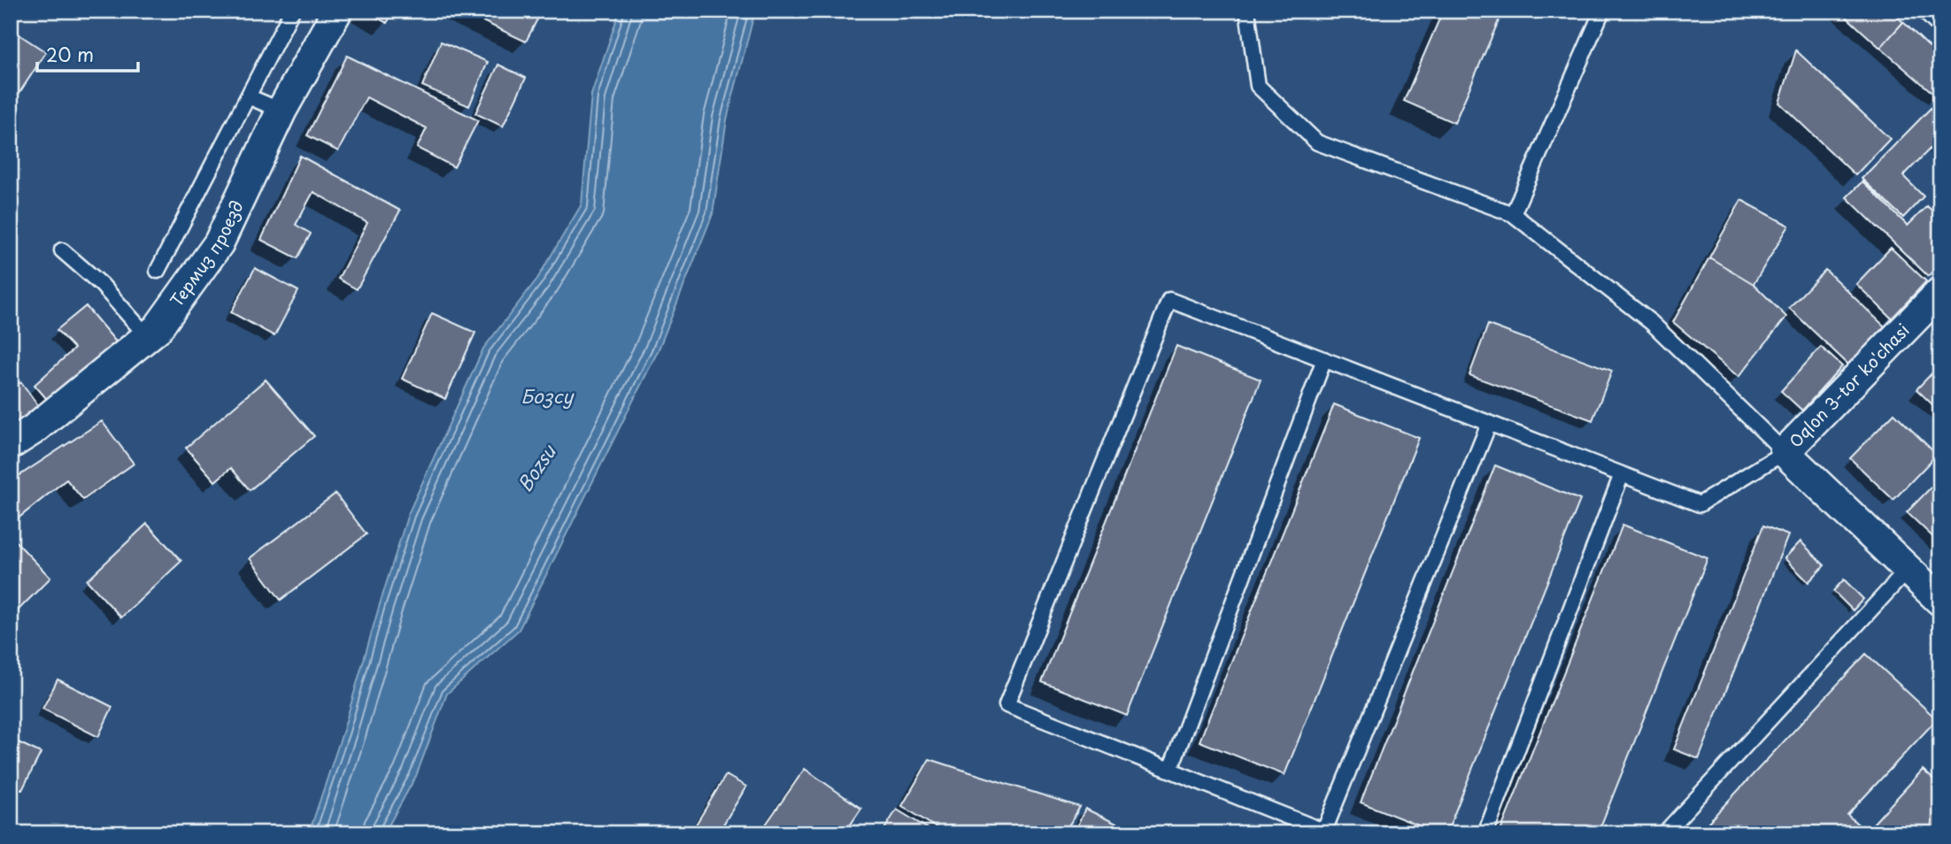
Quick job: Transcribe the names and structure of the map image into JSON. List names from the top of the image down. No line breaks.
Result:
{"streets":{"street":["Термиз проезд","Oqlon 3-tor ko'chasi"]},"water":["Бозсу","Bozsu"],"scale_bar":"20 m"}
